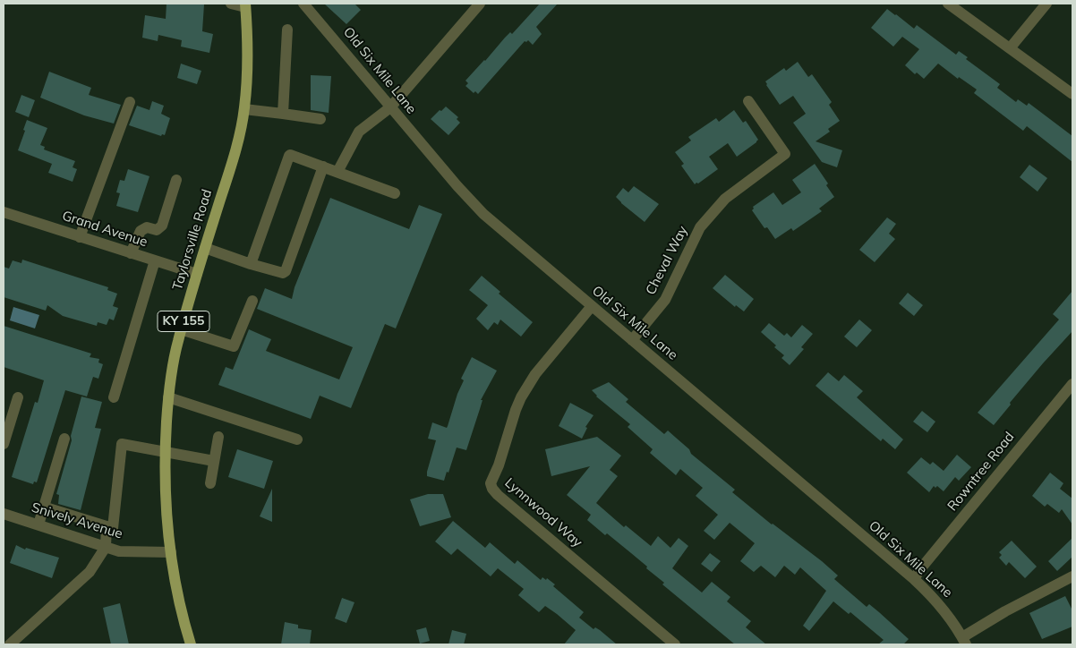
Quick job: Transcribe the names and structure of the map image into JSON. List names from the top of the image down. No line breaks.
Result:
{"streets":{"main road":["Taylorsville Road","KY 155"],"street":["Old Six Mile Lane","Grand Avenue","Cheval Way","Rowntree Road","Lynnwood Way","Snively Avenue"]},"crossings":[["Old Six Mile Lane","Cheval Way"],["Old Six Mile Lane","Rowntree Road"],["Old Six Mile Lane","Lynnwood Way"],["Grand Avenue","Taylorsville Road"],["Taylorsville Road","Snively Avenue"]]}
